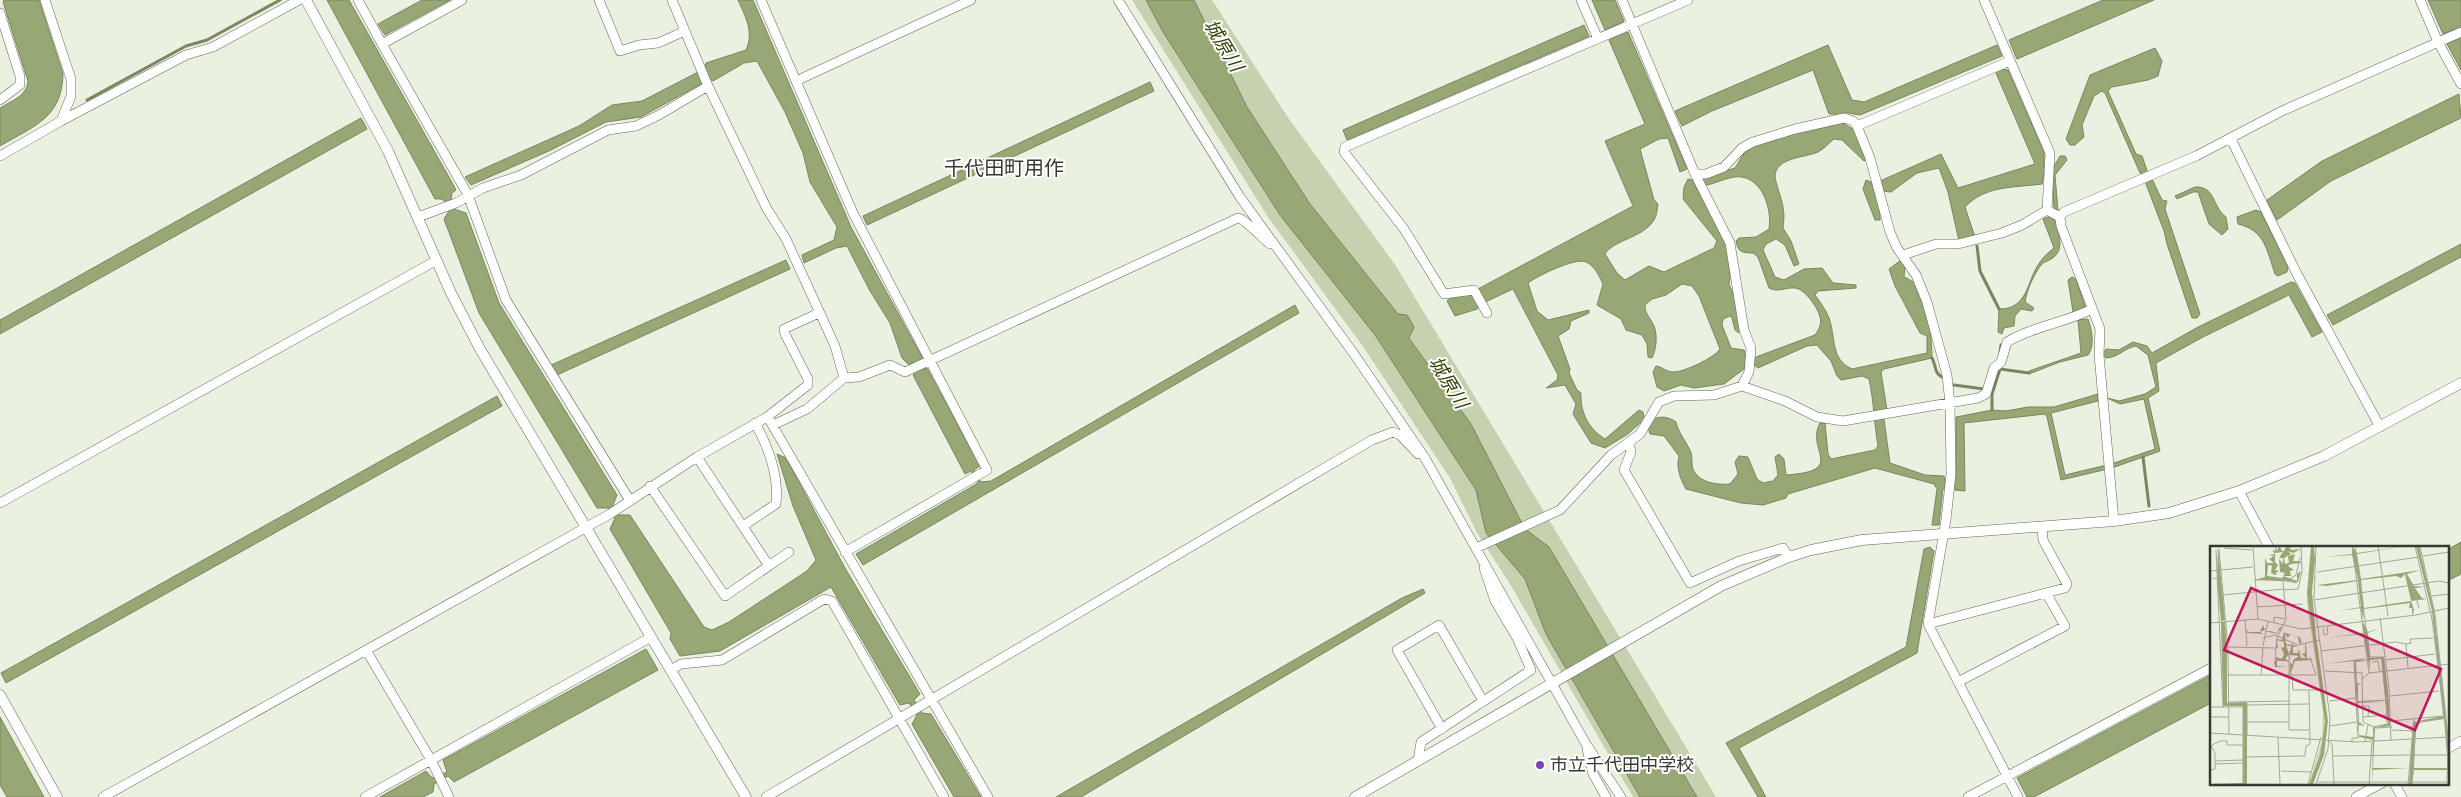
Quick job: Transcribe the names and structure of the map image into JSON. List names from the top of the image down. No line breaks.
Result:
{"districts":["千代田町用作"],"water":["城原川"],"places":["市立千代田中学校"]}
